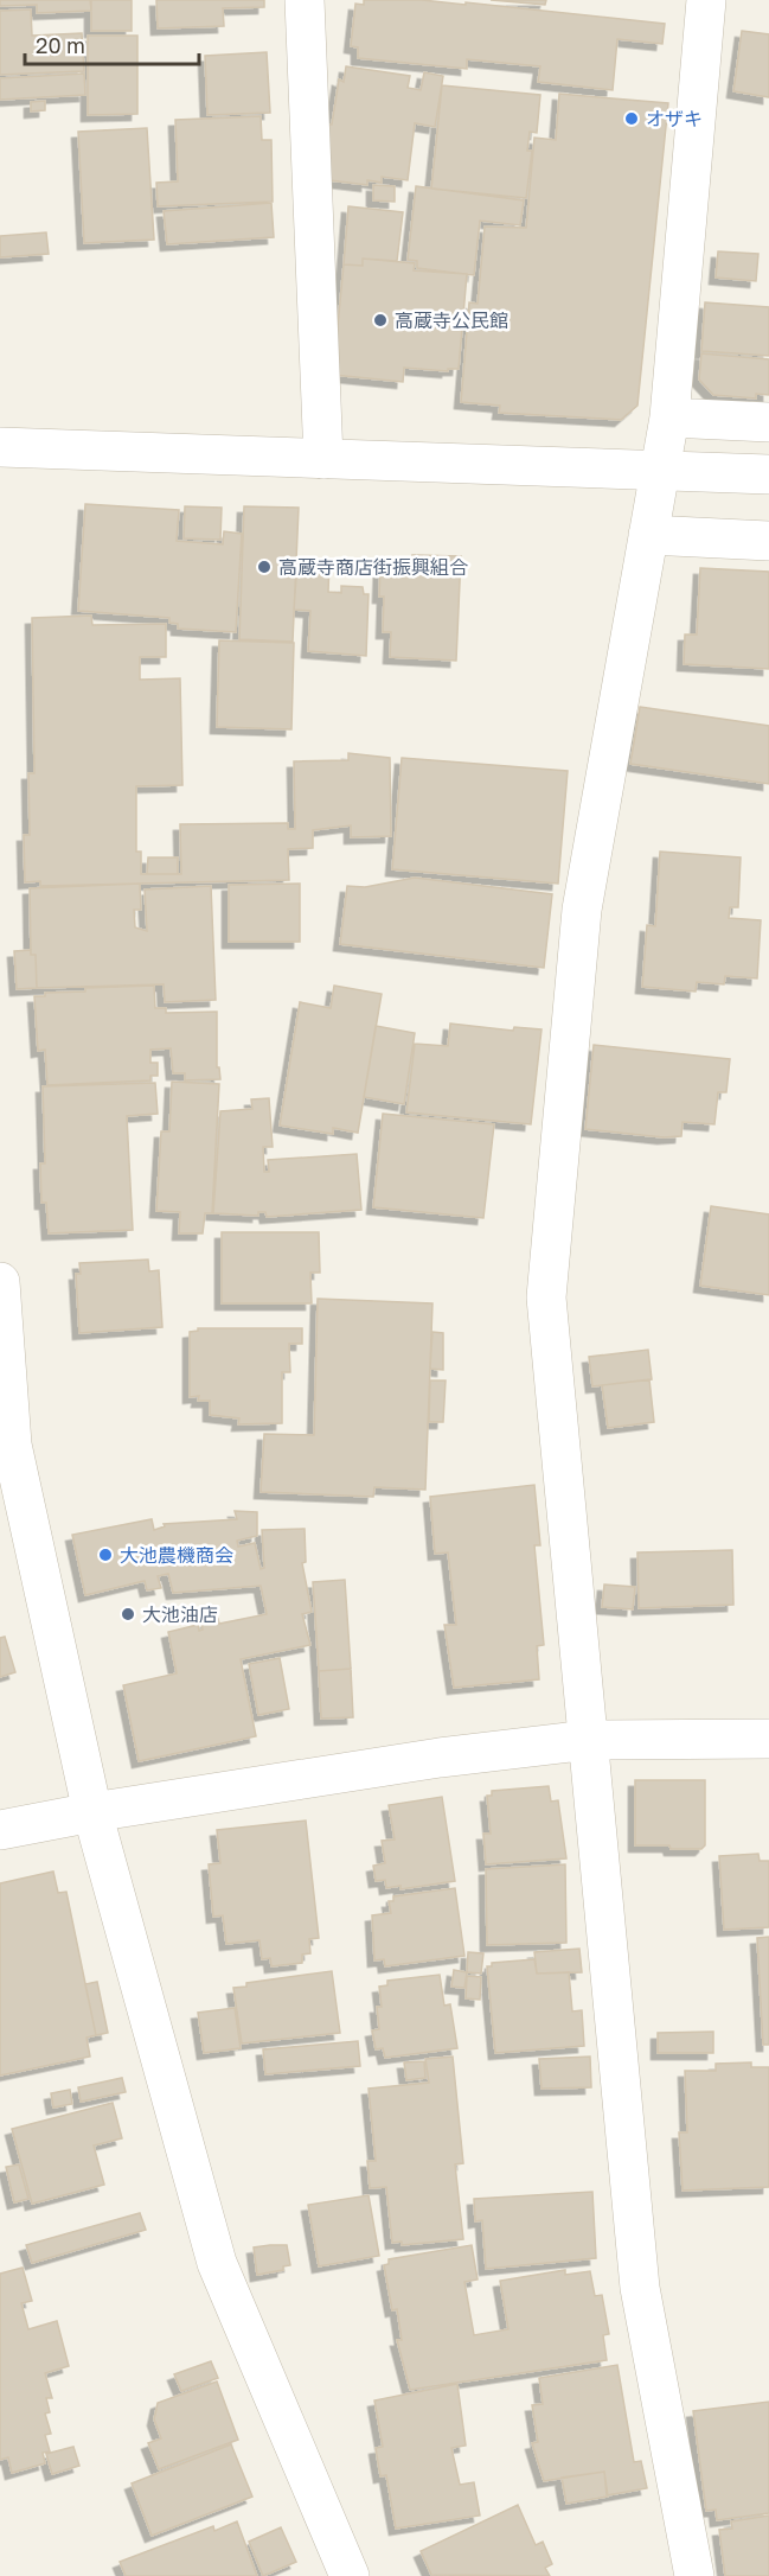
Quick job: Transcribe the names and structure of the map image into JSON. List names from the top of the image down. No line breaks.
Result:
{"places":["オザキ","高蔵寺公民館","高蔵寺商店街振興組合","大池農機商会","大池油店"],"scale_bar":"20 m"}
